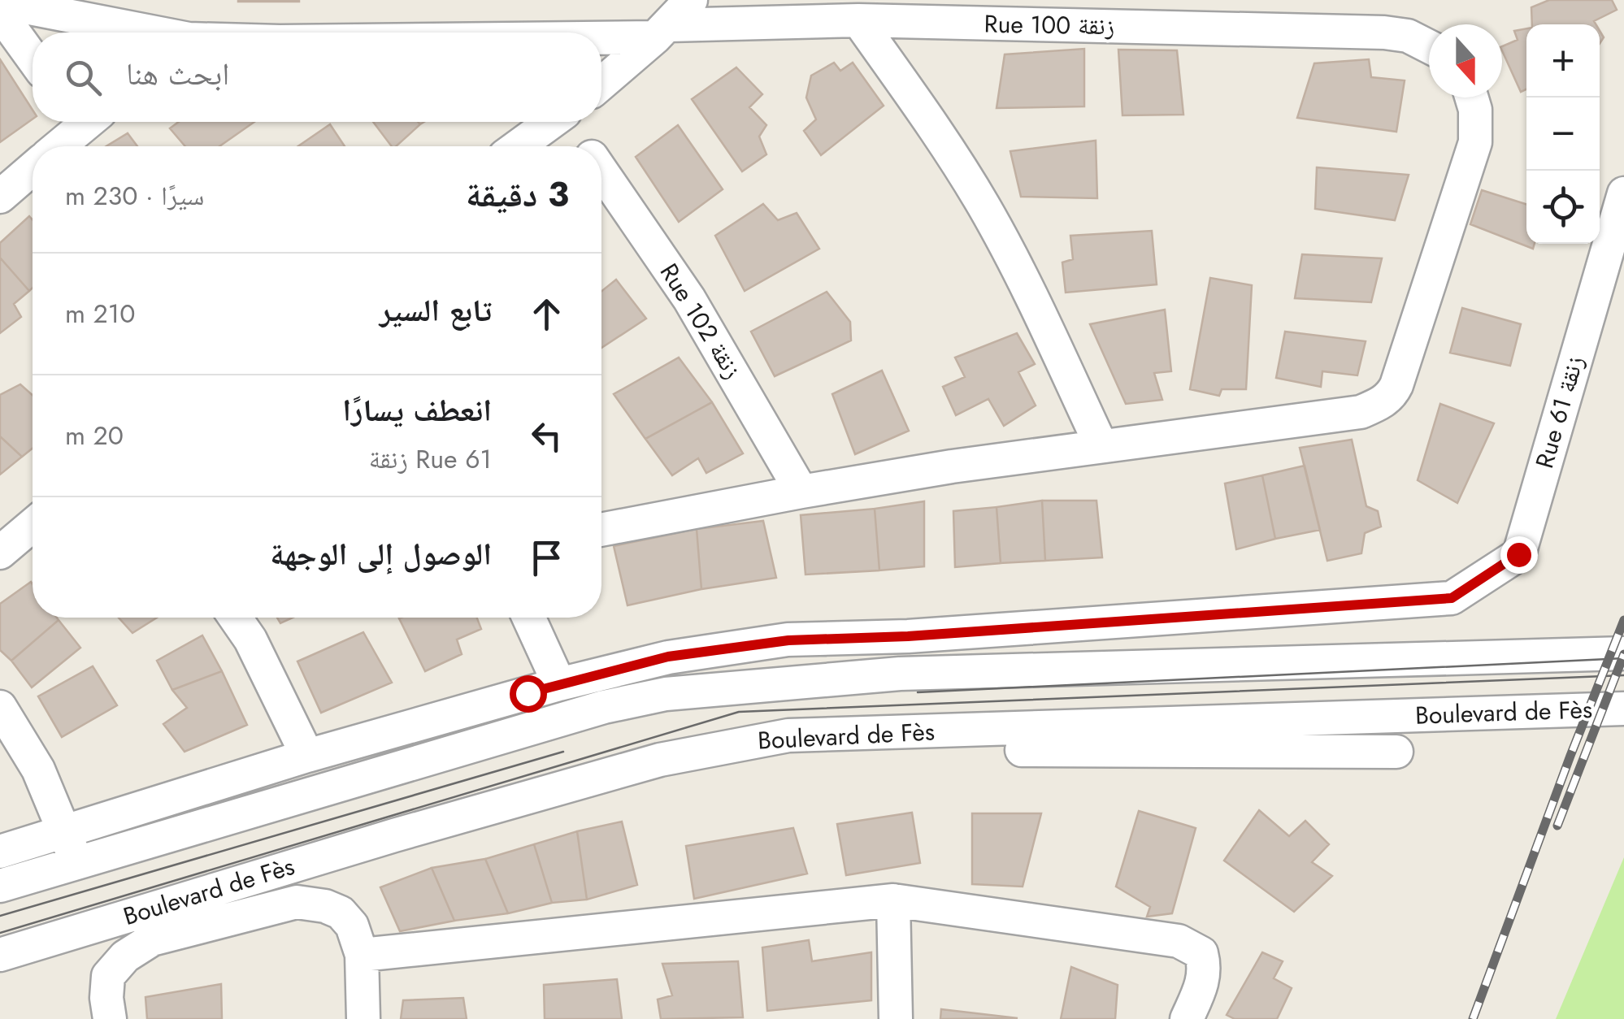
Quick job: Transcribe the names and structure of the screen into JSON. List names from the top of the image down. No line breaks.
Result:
{"streets":{"street":["Rue 100 زنقة","Rue 102 زنقة","Rue 61 زنقة","Boulevard de Fès"]},"north":"bottom","page":{"map_buttons":["+","−"],"search":"ابحث هنا","heading":["3 دقيقة","سيرًا · 230 m"],"list":[["تابع السير","210 m"],["انعطف يسارًا","Rue 61 زنقة","20 m"],"الوصول إلى الوجهة"]}}
